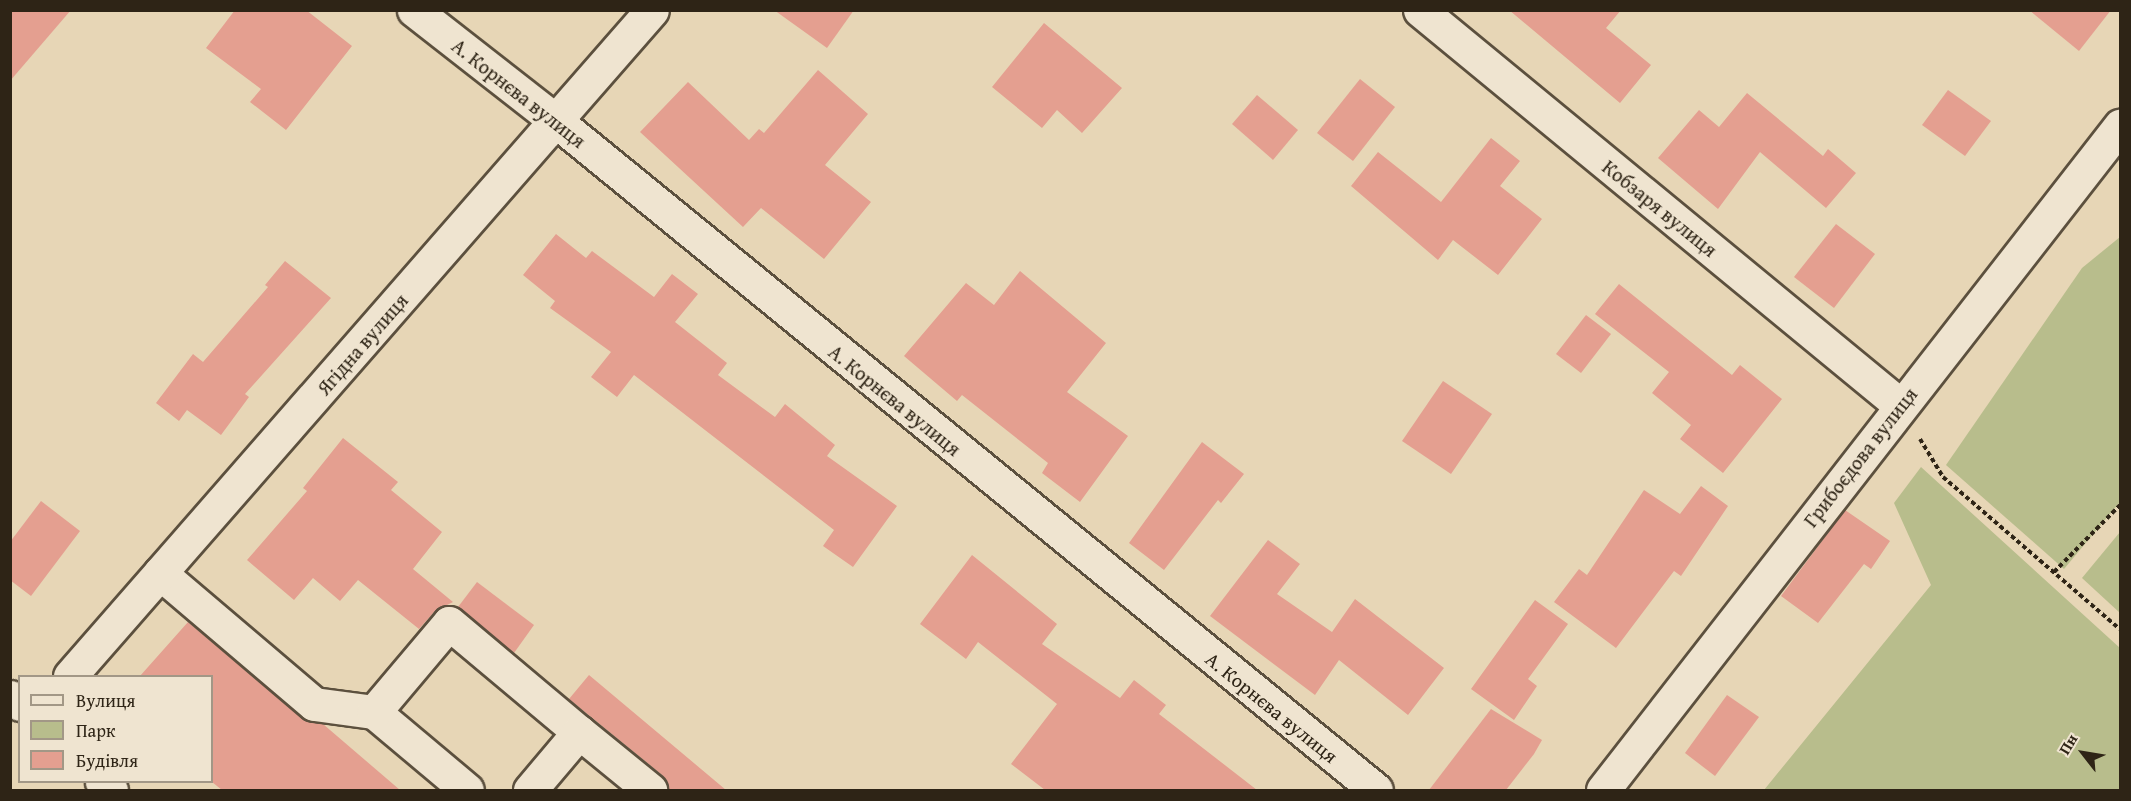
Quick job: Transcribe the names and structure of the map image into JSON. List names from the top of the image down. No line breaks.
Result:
{"streets":{"street":["А. Корнєва вулиця","Кобзаря вулиця","Ягідна вулиця","Грибоєдова вулиця"]},"crossings":[["А. Корнєва вулиця","Ягідна вулиця"],["Кобзаря вулиця","Грибоєдова вулиця"]],"legend":["Вулиця","Парк","Будівля"],"north":"top left"}
